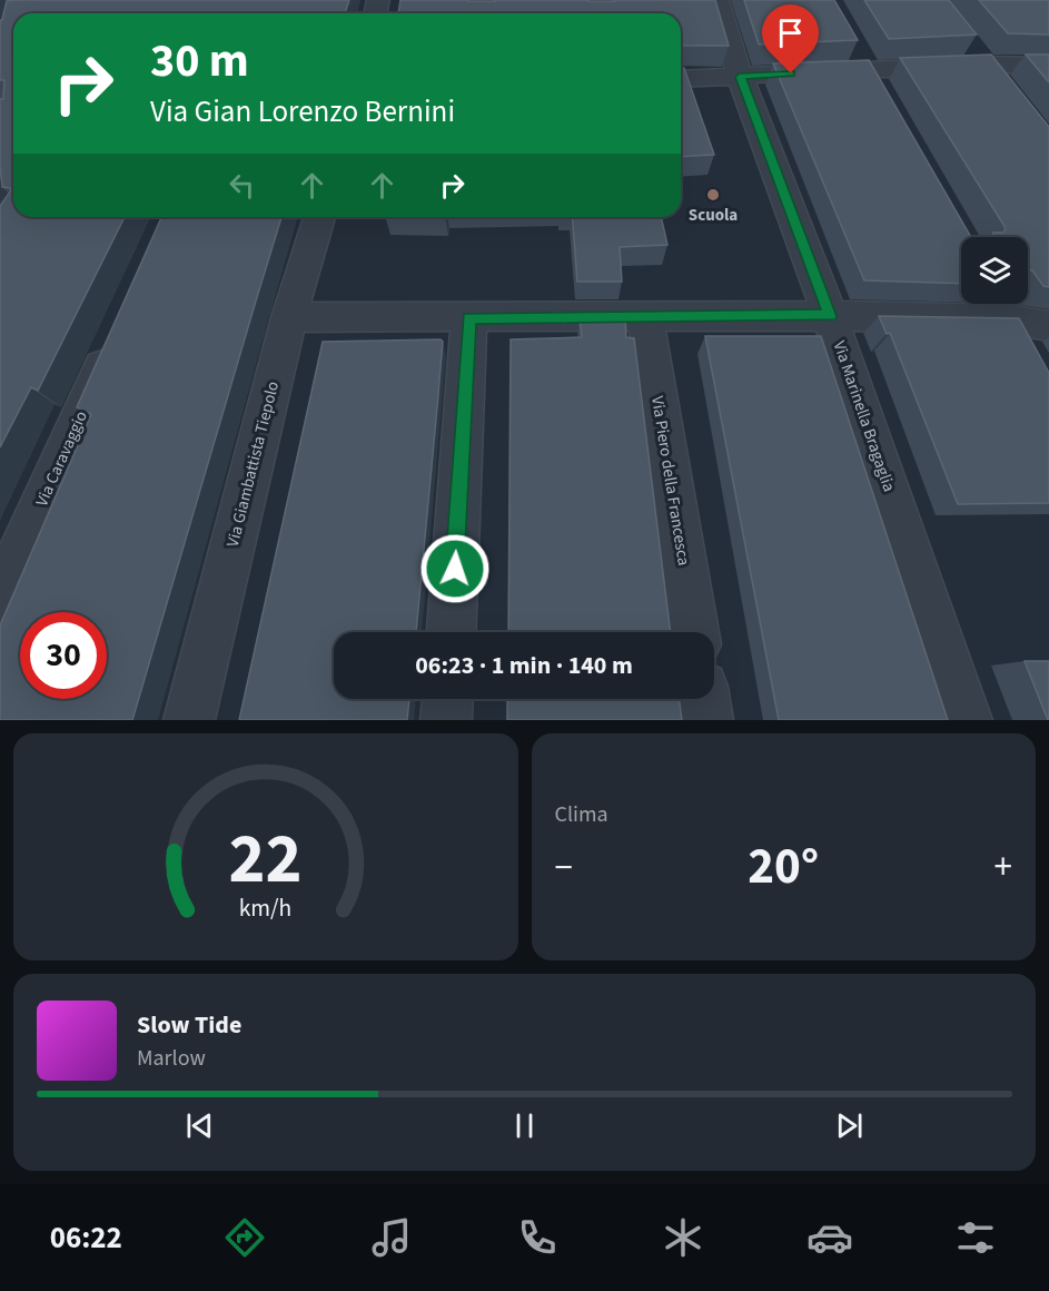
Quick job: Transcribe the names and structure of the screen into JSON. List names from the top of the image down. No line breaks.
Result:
{"streets":{"street":["Via Marinella Bragaglia","Via Caravaggio","Via Giambattista Tiepolo","Via Piero della Francesca"]},"places":["Scuola"],"page":{"turn":["30 m","Via Gian Lorenzo Bernini"],"limit":"30","trip":"06:23 · 1 min · 140 m","tile":"Clima","heat":["−","20°","+"],"song":["Slow Tide","Marlow"],"tabs":"06:22","gauge":["22","km/h"]}}
